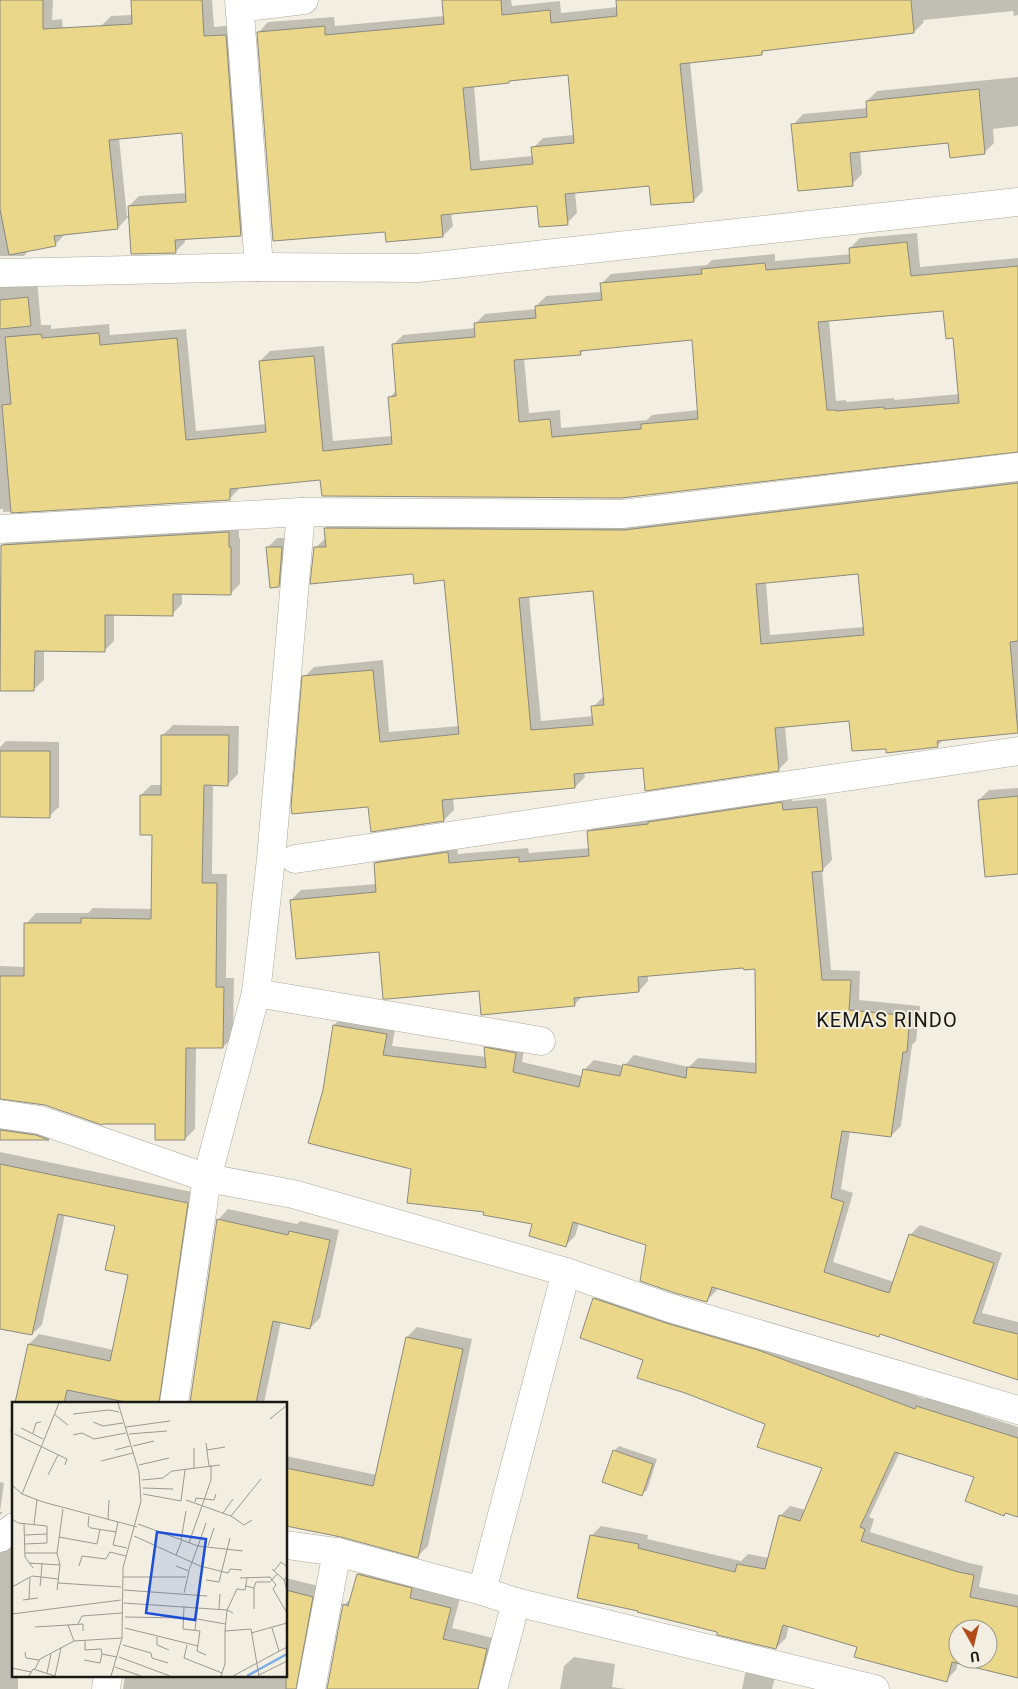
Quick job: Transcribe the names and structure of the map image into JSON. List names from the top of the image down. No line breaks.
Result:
{"districts":["KEMAS RINDO"],"north":"bottom"}
